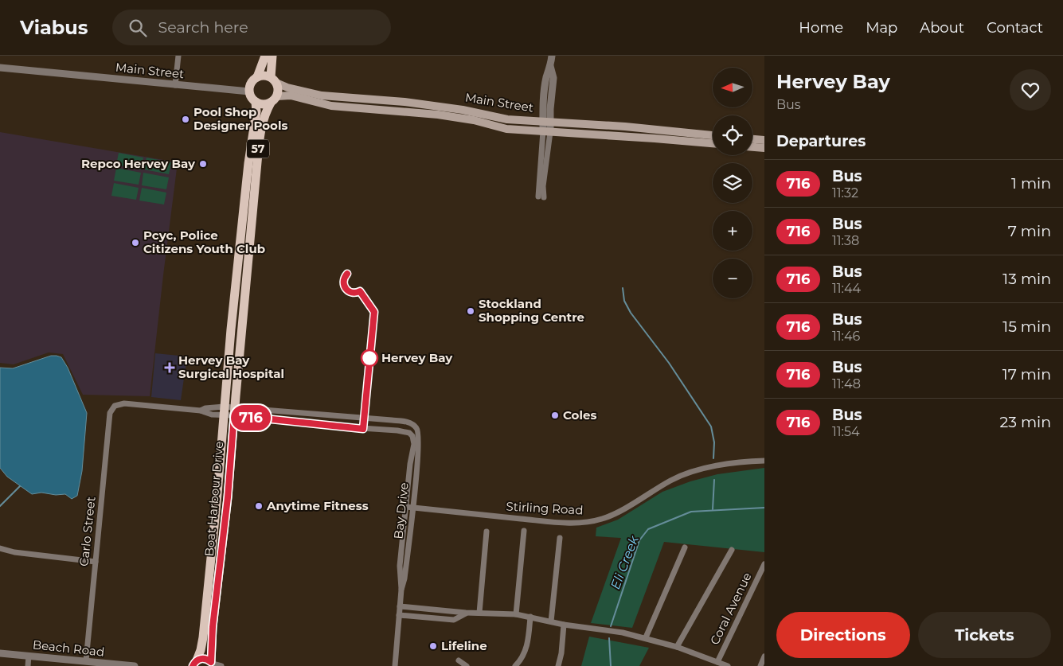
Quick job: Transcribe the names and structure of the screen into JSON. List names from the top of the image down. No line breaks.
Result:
{"streets":{"main road":["Main Street","57","Boat Harbour Drive"],"street":["Stirling Road","Bay Drive","Carlo Street","Coral Avenue","Beach Road"]},"crossings":[["Main Street","57"],["Main Street","Boat Harbour Drive"],["57","Boat Harbour Drive"],["Boat Harbour Drive","Bay Drive"],["Boat Harbour Drive","Carlo Street"],["Stirling Road","Bay Drive"],["Carlo Street","Beach Road"]],"water":["Eli Creek"],"places":{"other":["Pool Shop Designer Pools","Repco Hervey Bay","Pcyc, Police Citizens Youth Club","Stockland Shopping Centre","Hervey Bay","Coles","Anytime Fitness","Lifeline"],"health":["Hervey Bay Surgical Hospital"]},"lines":["bus line 716"],"north":"left","page":{"header":"Viabus","search":"Search here","nav":["Home","Map","About","Contact"],"on_map":"716","heading":[["Hervey Bay","Bus"],"Departures"],"map_buttons":["+","−"],"list":[{"mark":"716","name":"Bus","note":"11:32","value":"1 min"},{"mark":"716","name":"Bus","note":"11:38","value":"7 min"},{"mark":"716","name":"Bus","note":"11:44","value":"13 min"},{"mark":"716","name":"Bus","note":"11:46","value":"15 min"},{"mark":"716","name":"Bus","note":"11:48","value":"17 min"},{"mark":"716","name":"Bus","note":"11:54","value":"23 min"}],"buttons":["Directions","Tickets"]}}
